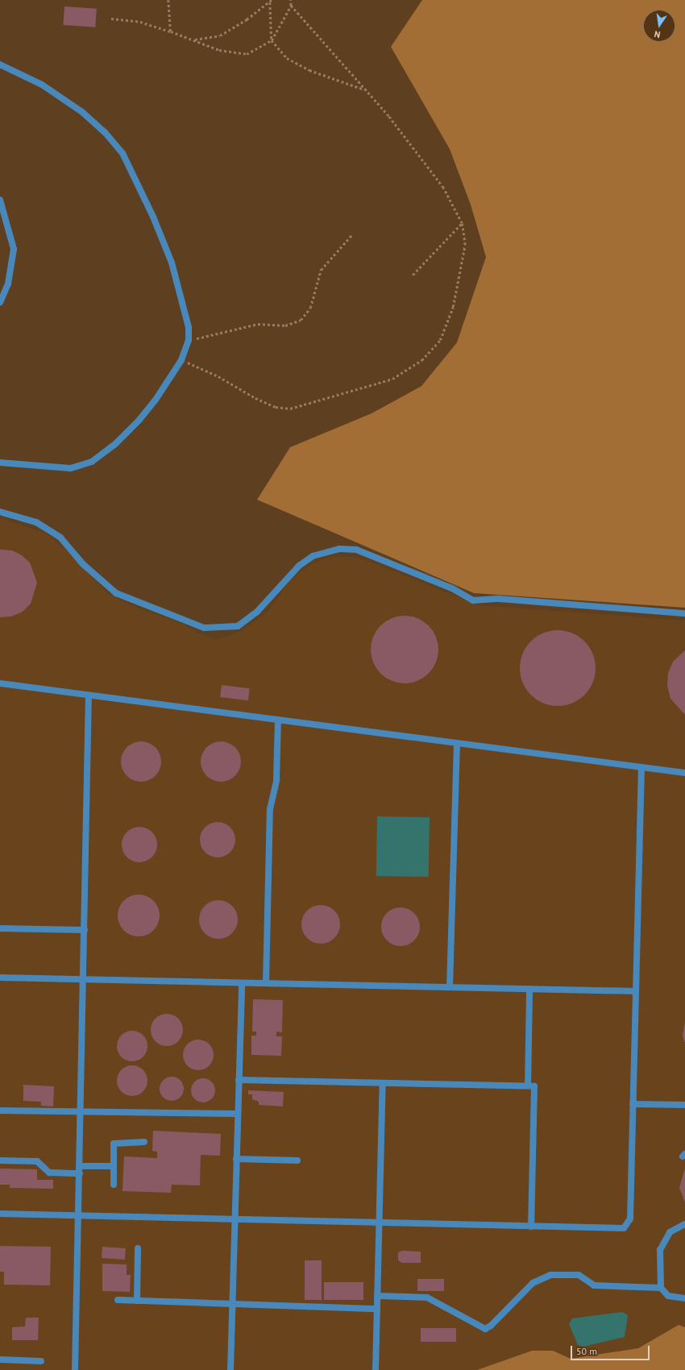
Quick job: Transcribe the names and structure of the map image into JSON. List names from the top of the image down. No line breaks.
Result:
{"scale_bar":"50 m","north":"bottom"}
